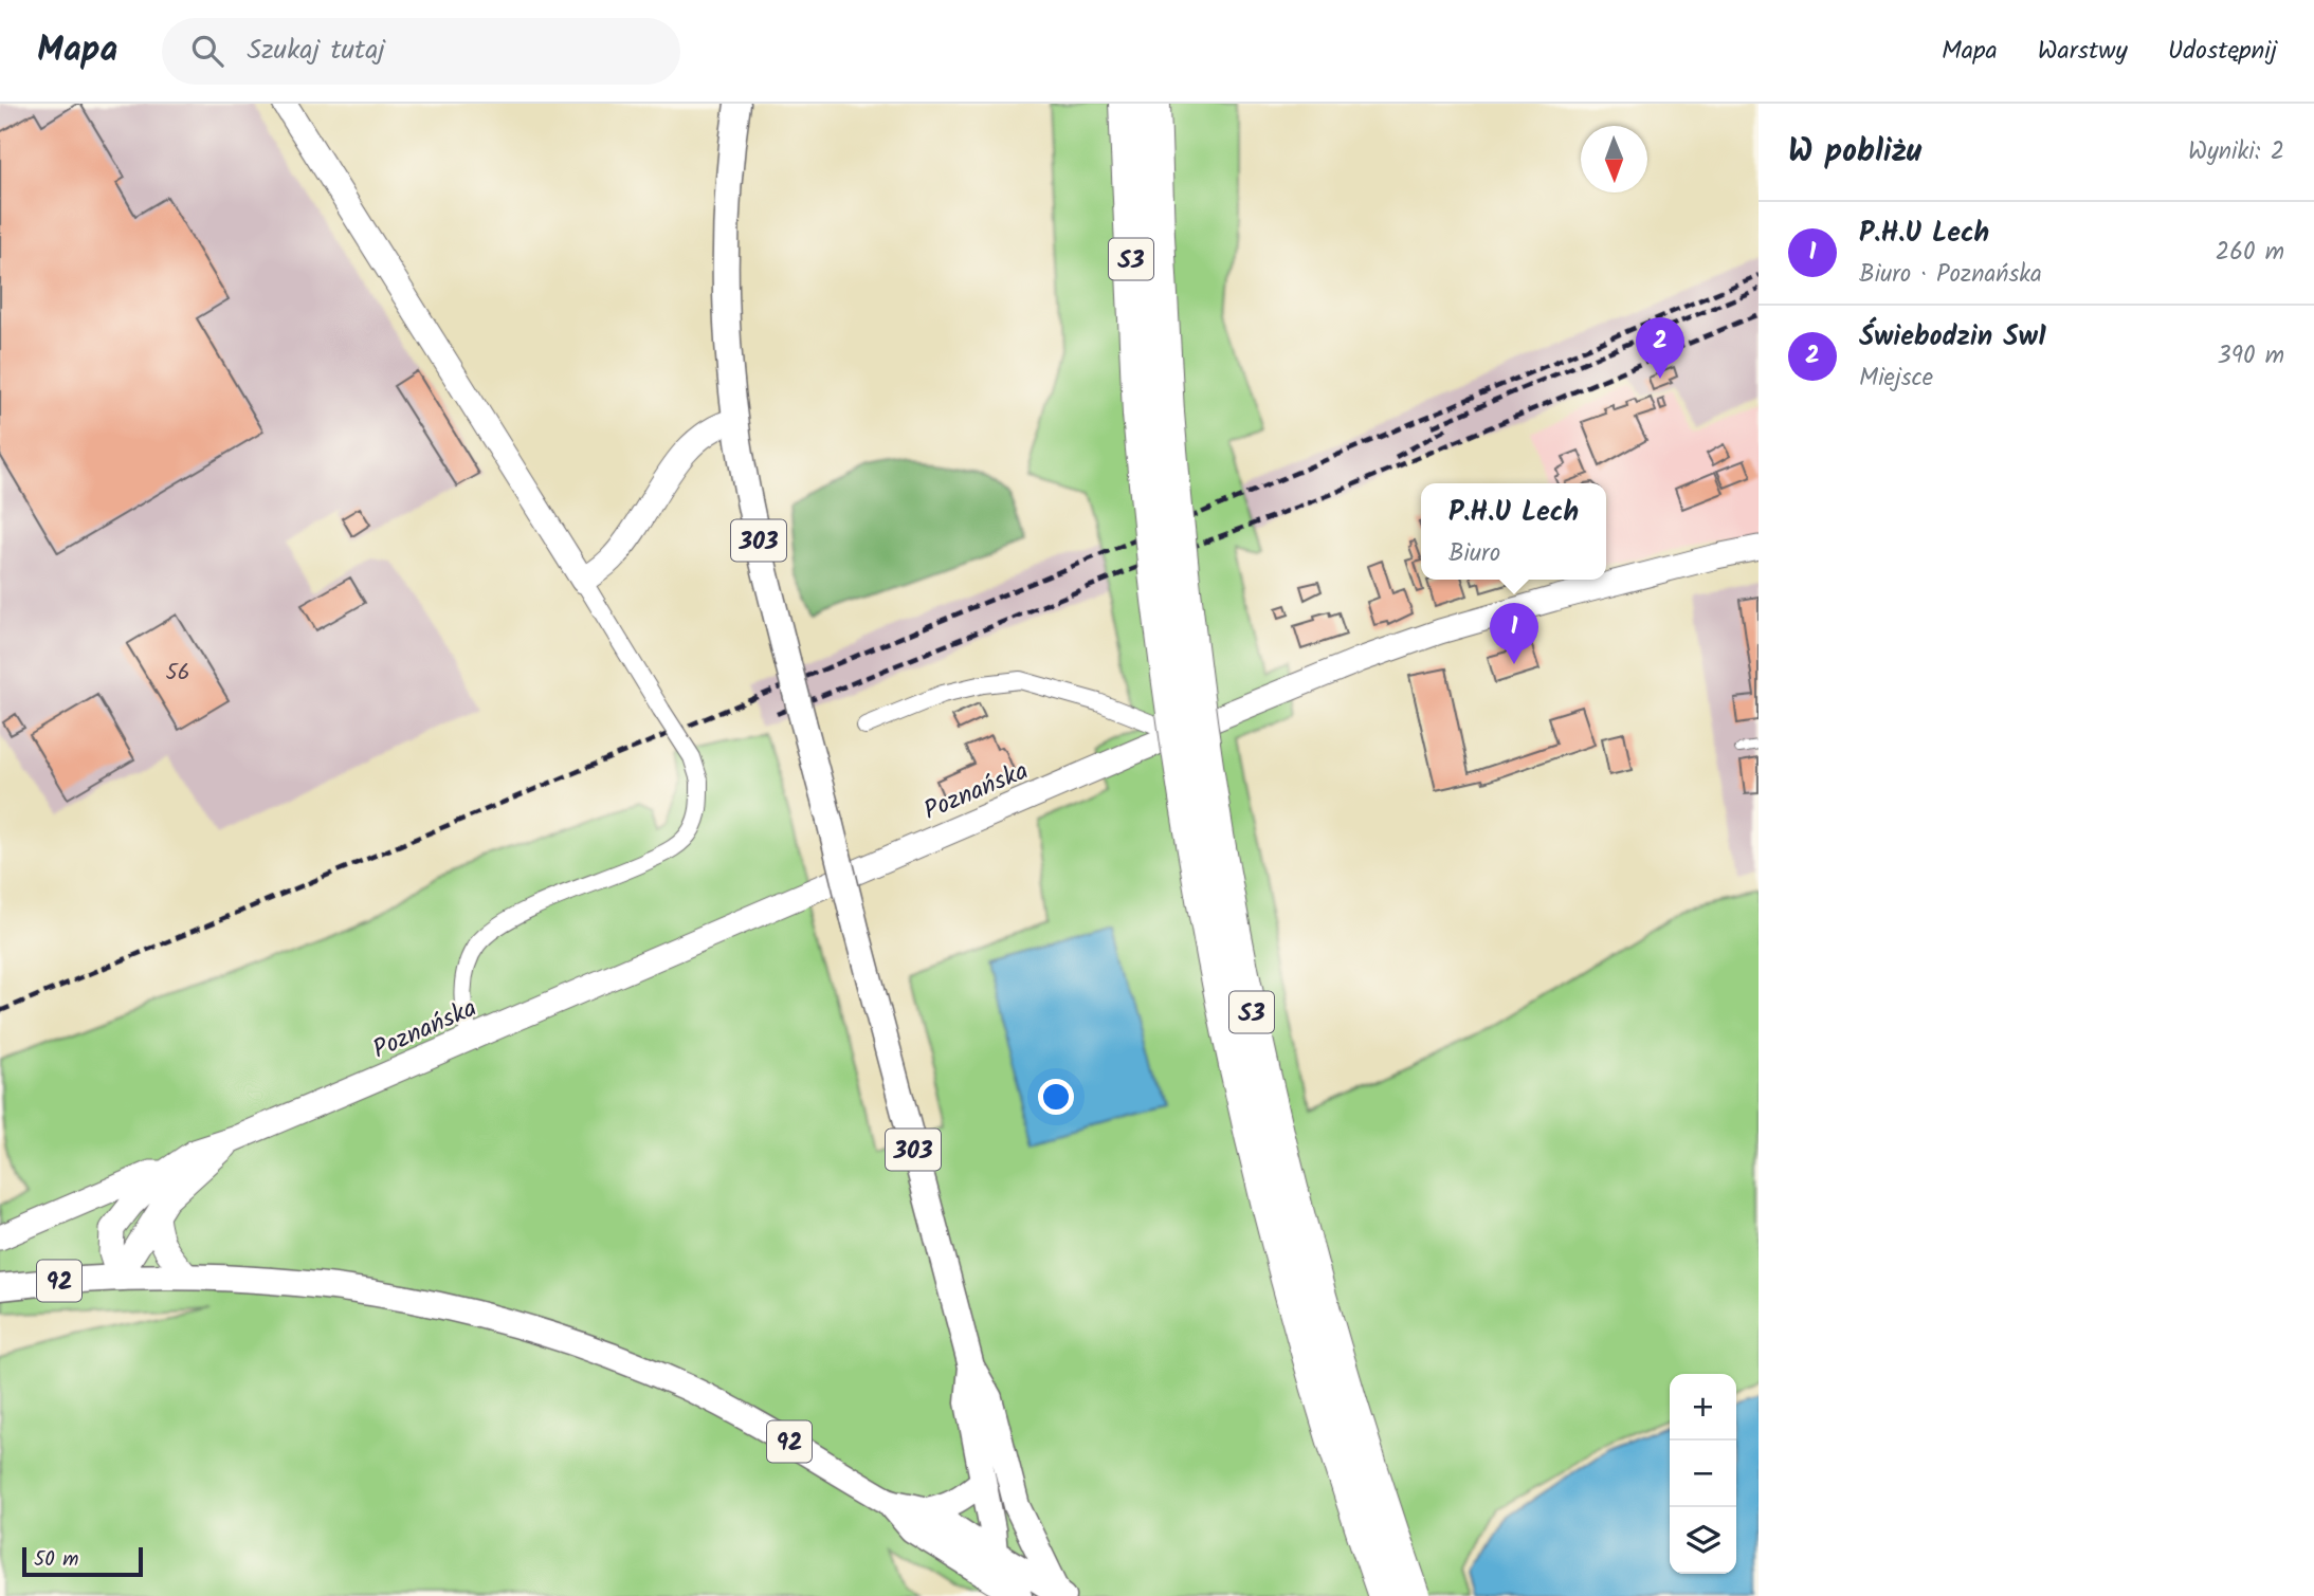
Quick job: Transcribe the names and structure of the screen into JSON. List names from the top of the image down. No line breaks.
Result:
{"streets":{"highway":["S3"],"main road":["303","92"],"street":["Poznańska"]},"crossings":[["303","92"],["Poznańska","92"]],"house_numbers":["56"],"scale_bar":"50 m","north":"bottom","page":{"header":"Mapa","search":"Szukaj tutaj","nav":["Mapa","Warstwy","Udostępnij"],"heading":["W pobliżu","Wyniki: 2"],"list":[{"mark":"1","name":"P.H.U Lech","note":"Biuro · Poznańska","value":"260 m"},{"mark":"2","name":"Świebodzin Sw1","note":"Miejsce","value":"390 m"}],"pins":["2","1"],"popup":["P.H.U Lech","Biuro"],"map_buttons":["+","−"],"scale":"50 m"}}
